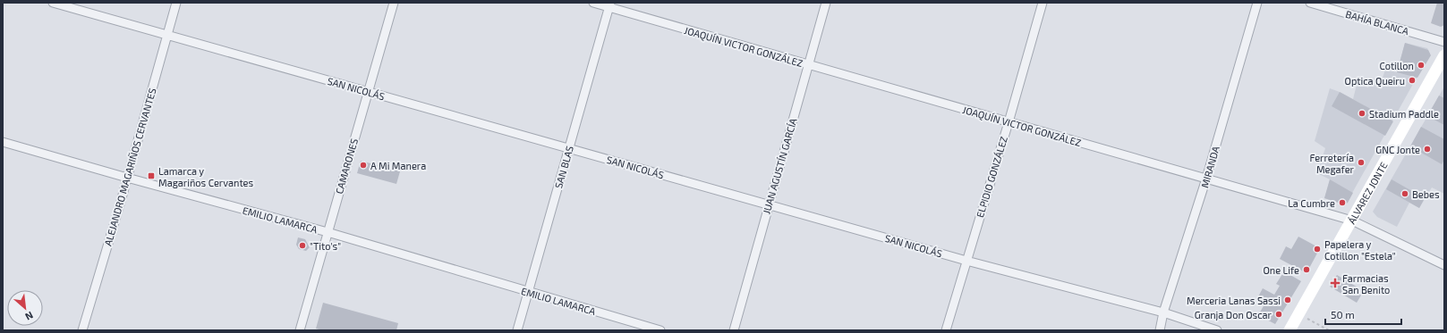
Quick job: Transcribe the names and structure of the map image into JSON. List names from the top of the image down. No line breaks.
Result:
{"streets":{"street":["BAHÍA BLANCA","JOAQUÍN VICTOR GONZÁLEZ","SAN NICOLÁS","CAMARONES","JUAN AGUSTÍN GARCÍA","ALEJANDRO MAGARIÑOS CERVANTES","SAN BLAS","MIRANDA","ELPIDIO GONZÁLEZ","ÁLVAREZ JONTE","EMILIO LAMARCA"]},"crossings":[["JOAQUÍN VICTOR GONZÁLEZ","JUAN AGUSTÍN GARCÍA"],["JOAQUÍN VICTOR GONZÁLEZ","SAN BLAS"],["JOAQUÍN VICTOR GONZÁLEZ","MIRANDA"],["JOAQUÍN VICTOR GONZÁLEZ","ELPIDIO GONZÁLEZ"],["JOAQUÍN VICTOR GONZÁLEZ","ÁLVAREZ JONTE"],["SAN NICOLÁS","CAMARONES"],["SAN NICOLÁS","JUAN AGUSTÍN GARCÍA"],["SAN NICOLÁS","ALEJANDRO MAGARIÑOS CERVANTES"],["SAN NICOLÁS","SAN BLAS"],["SAN NICOLÁS","MIRANDA"],["SAN NICOLÁS","ELPIDIO GONZÁLEZ"],["CAMARONES","EMILIO LAMARCA"],["ALEJANDRO MAGARIÑOS CERVANTES","EMILIO LAMARCA"],["SAN BLAS","EMILIO LAMARCA"]],"places":{"other":["Cotillon","Optica Queiru","Stadium Paddle","GNC Jonte","Ferretería Megafer","A Mi Manera","Bebes","La Cumbre","\"Tito's\"","Papelera y Cotillon \"Estela\"","One Life","Merceria Lanas Sassi","Granja Don Oscar"],"transit":["Lamarca y Magariños Cervantes"],"health":["Farmacias San Benito"]},"scale_bar":"50 m","north":"bottom right"}
